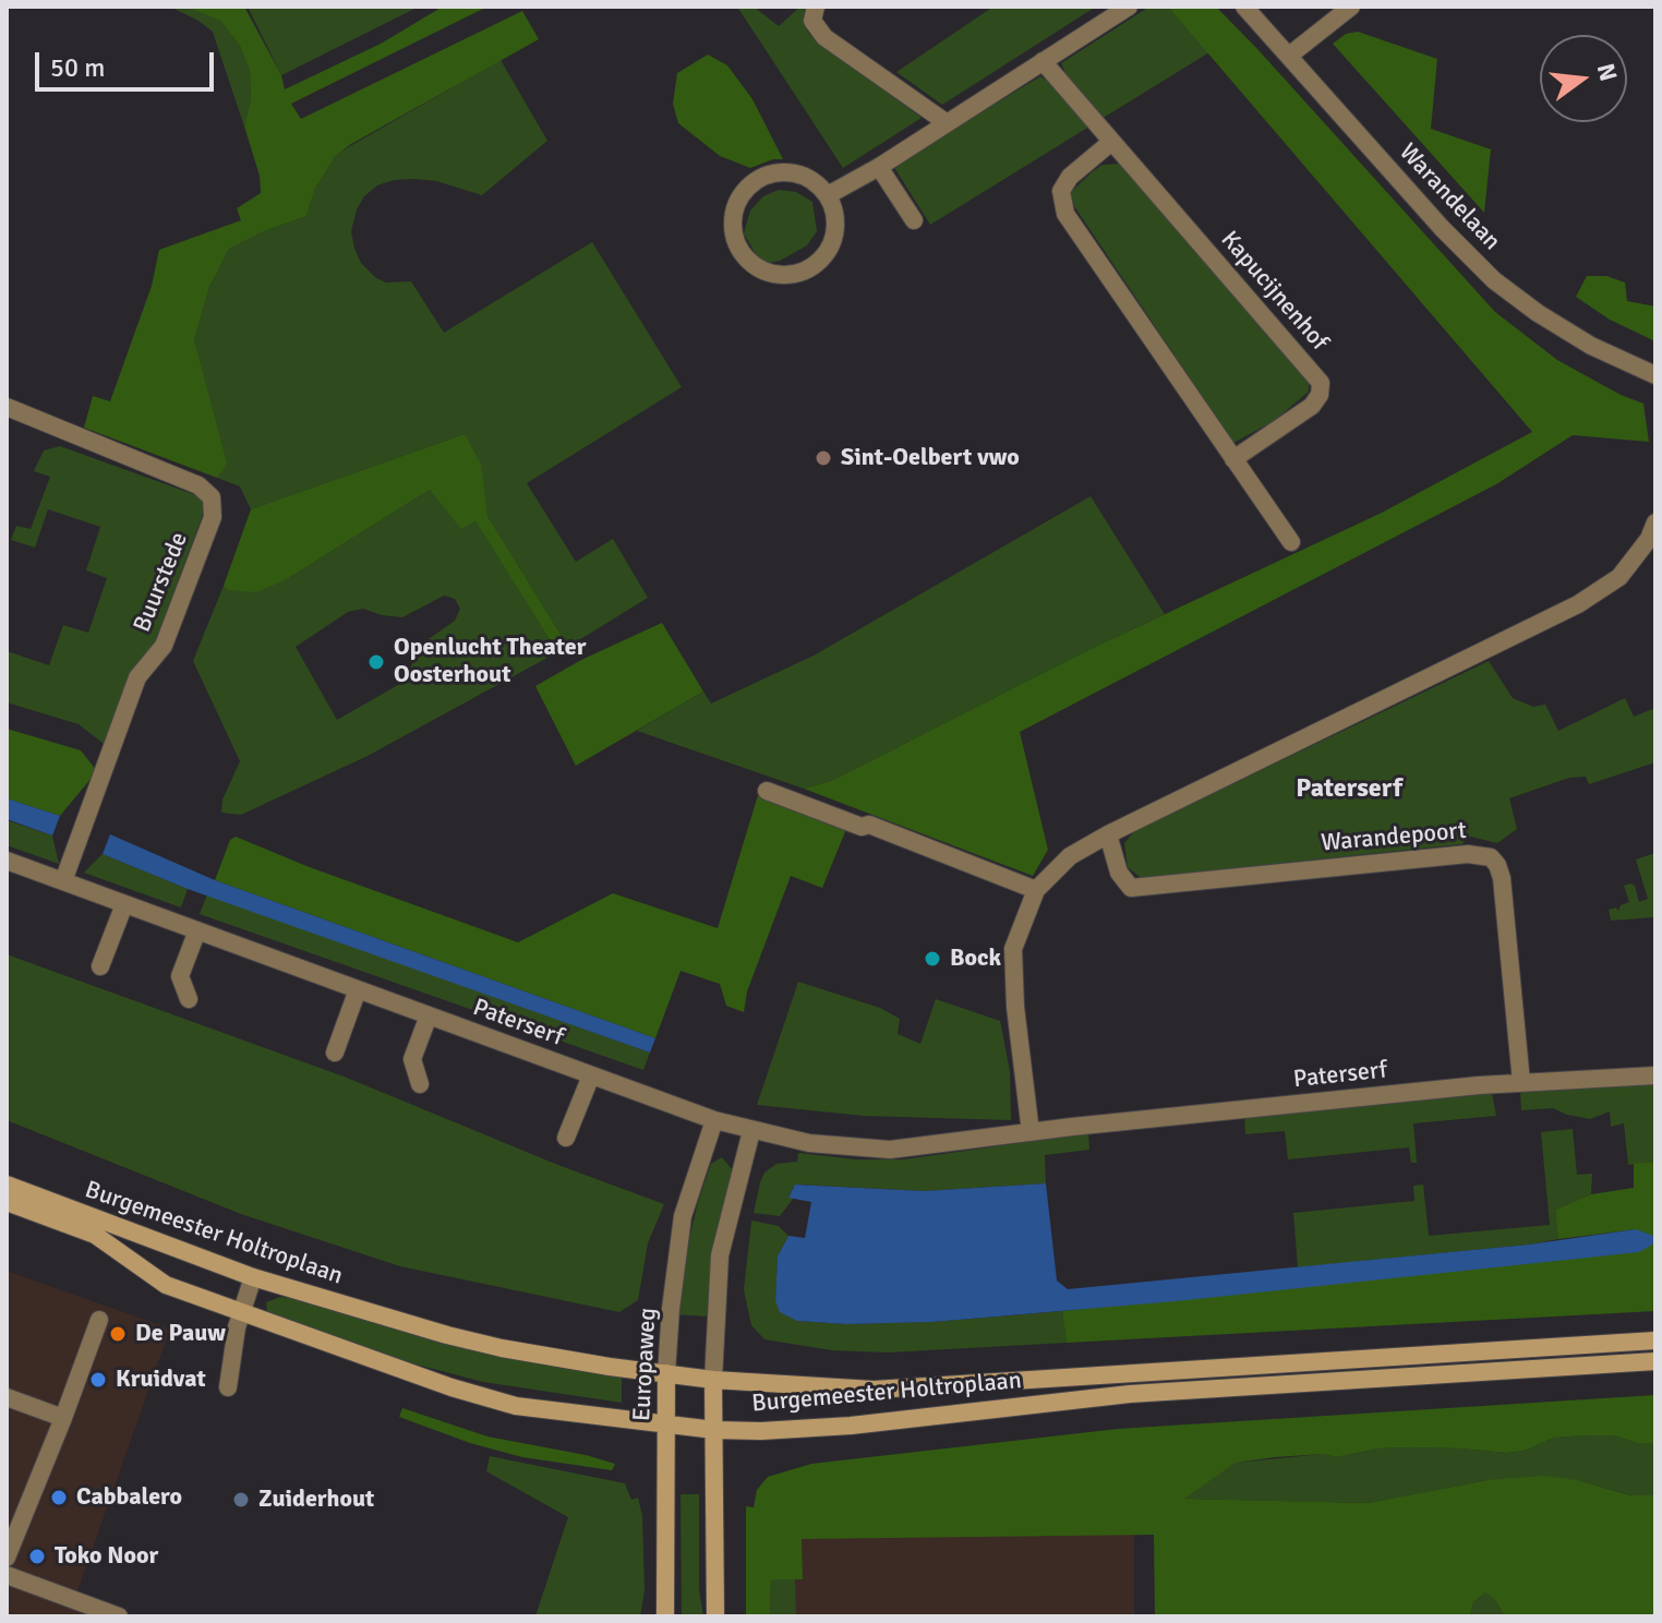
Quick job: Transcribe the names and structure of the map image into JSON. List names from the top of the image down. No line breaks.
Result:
{"streets":{"street":["Warandelaan","Kapucijnenhof","Buurstede","Warandepoort","Paterserf","Burgemeester Holtroplaan","Europaweg"]},"crossings":[["Buurstede","Paterserf"],["Warandepoort","Paterserf"],["Paterserf","Europaweg"],["Burgemeester Holtroplaan","Europaweg"]],"districts":["Paterserf"],"places":["Sint-Oelbert vwo","Openlucht Theater Oosterhout","Bock","De Pauw","Kruidvat","Cabbalero","Zuiderhout","Toko Noor"],"scale_bar":"50 m","north":"right"}
